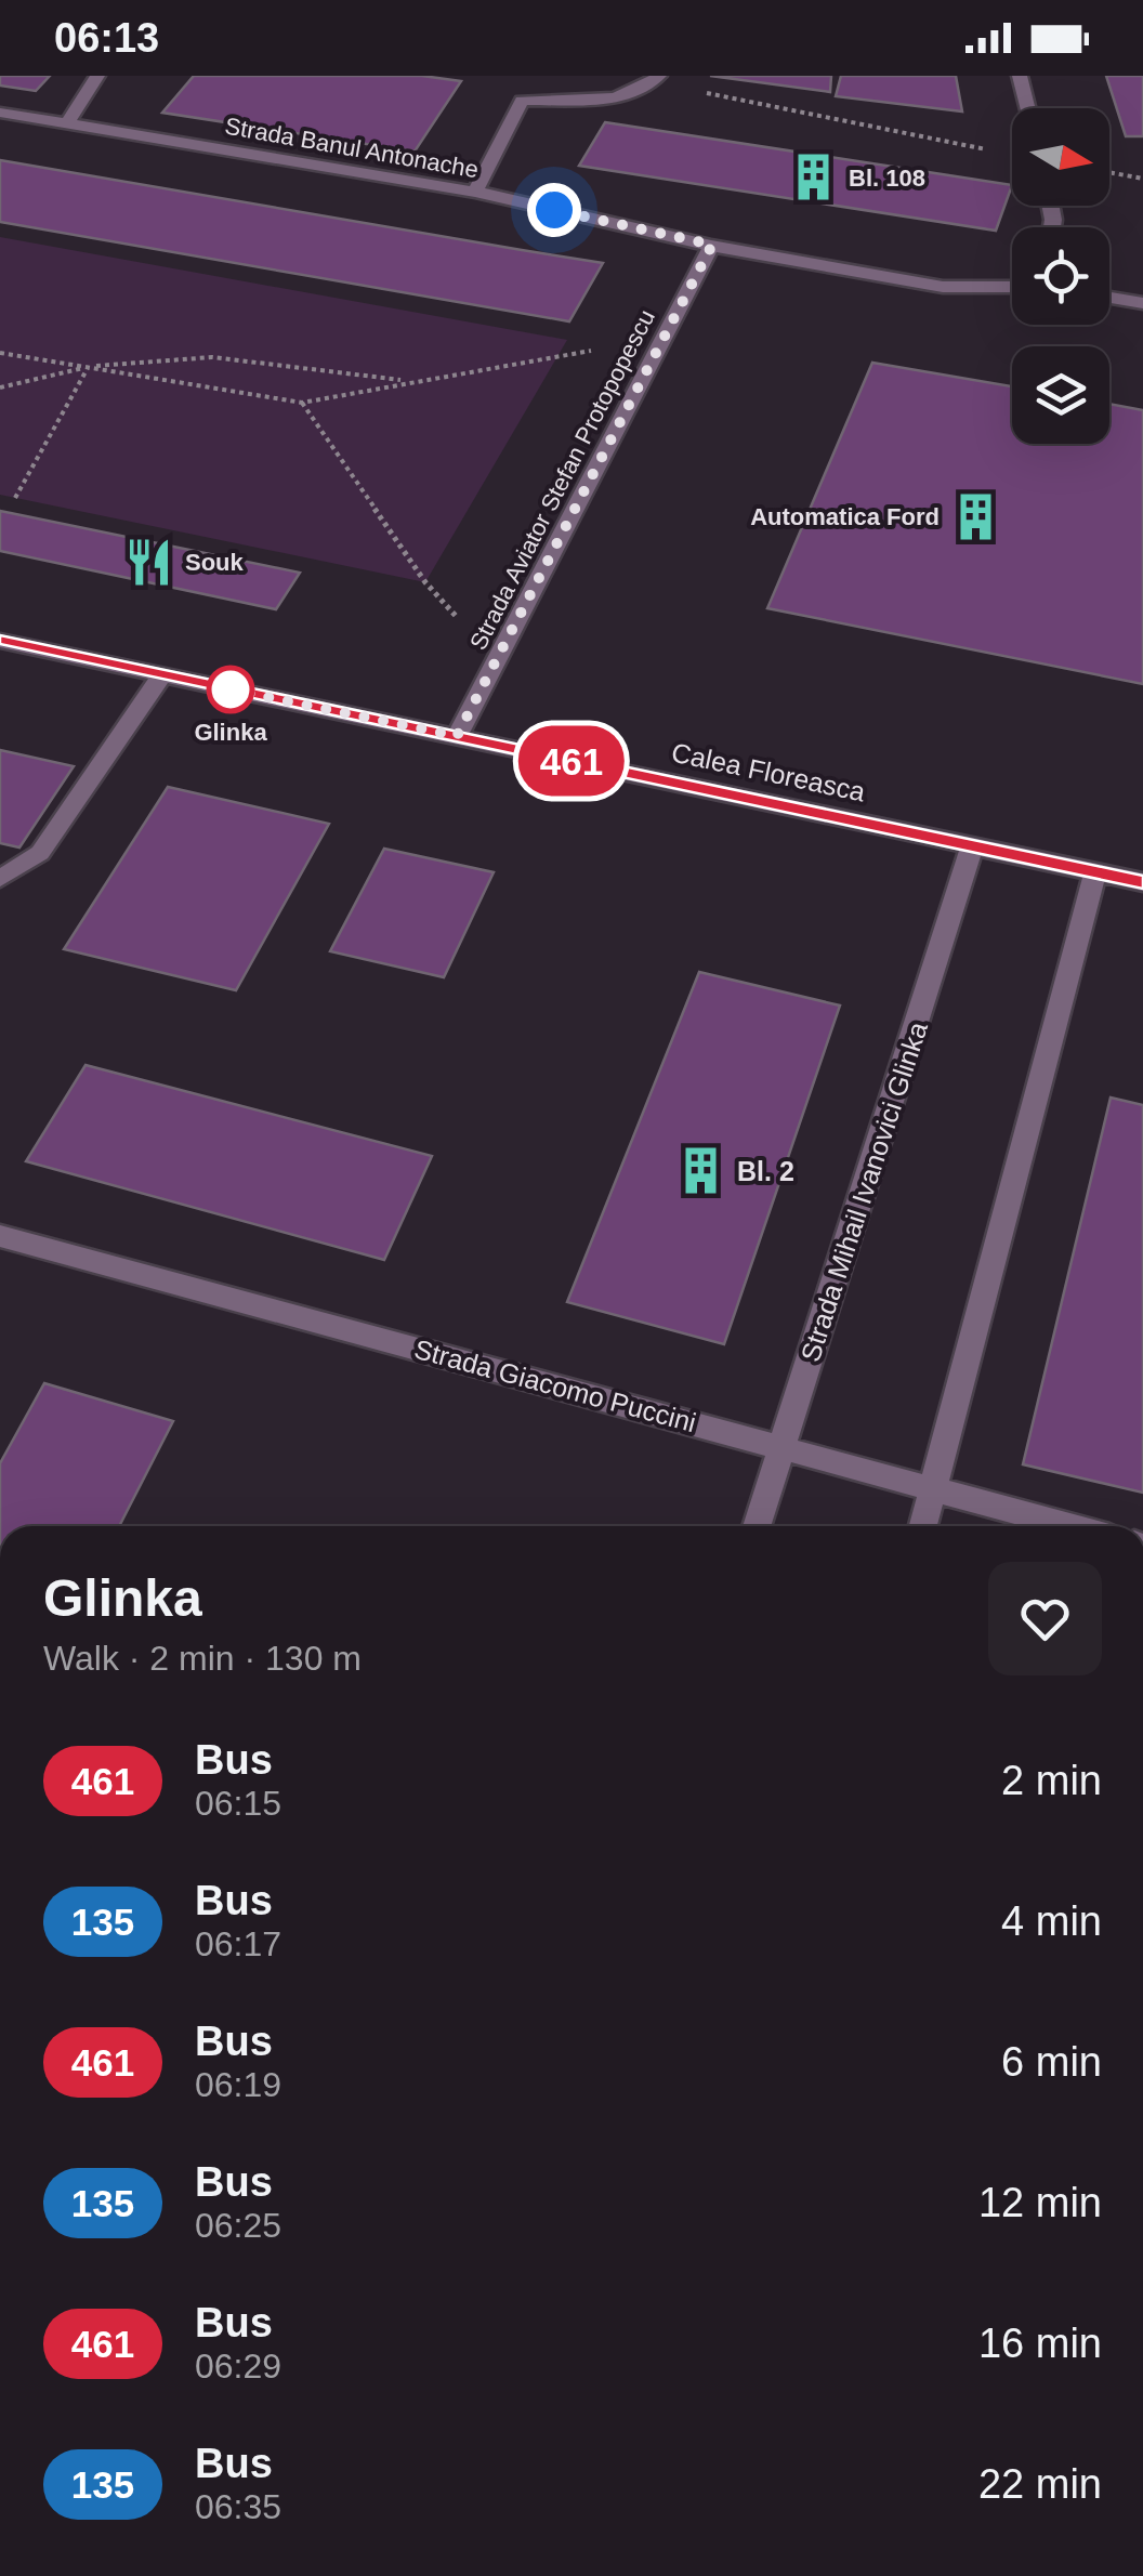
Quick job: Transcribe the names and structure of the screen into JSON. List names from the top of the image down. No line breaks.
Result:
{"streets":{"street":["Strada Banul Antonache","Strada Aviator Stefan Protopopescu","Calea Floreasca","Strada Mihail Ivanovici Glinka","Strada Giacomo Puccini"]},"crossings":[["Strada Banul Antonache","Strada Aviator Stefan Protopopescu"],["Strada Aviator Stefan Protopopescu","Calea Floreasca"],["Calea Floreasca","Strada Mihail Ivanovici Glinka"],["Strada Mihail Ivanovici Glinka","Strada Giacomo Puccini"]],"places":{"building":["Bl. 108","Automatica Ford","Bl. 2"],"restaurant":["Souk"],"other":["Glinka"]},"lines":["bus line 461"],"north":"right","page":{"status":"06:13","on_map":"461","heading":["Glinka","Walk · 2 min · 130 m"],"list":[{"mark":"461","name":"Bus","note":"06:15","value":"2 min"},{"mark":"135","name":"Bus","note":"06:17","value":"4 min"},{"mark":"461","name":"Bus","note":"06:19","value":"6 min"},{"mark":"135","name":"Bus","note":"06:25","value":"12 min"},{"mark":"461","name":"Bus","note":"06:29","value":"16 min"},{"mark":"135","name":"Bus","note":"06:35","value":"22 min"}]}}
